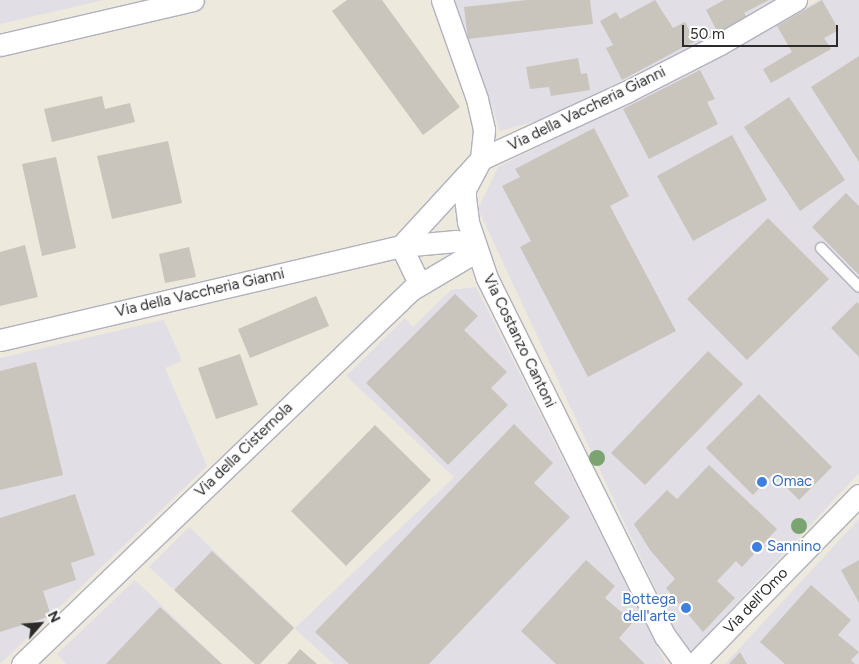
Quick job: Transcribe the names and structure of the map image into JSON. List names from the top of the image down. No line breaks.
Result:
{"streets":{"street":["Via della Vaccheria Gianni","Via Costanzo Cantoni","Via della Cisternola","Via dell'Omo"]},"crossings":[["Via della Vaccheria Gianni","Via Costanzo Cantoni"],["Via della Vaccheria Gianni","Via della Cisternola"],["Via Costanzo Cantoni","Via della Cisternola"]],"places":["Omac","Sannino","Bottega dell'arte"],"scale_bar":"50 m","north":"top right"}
